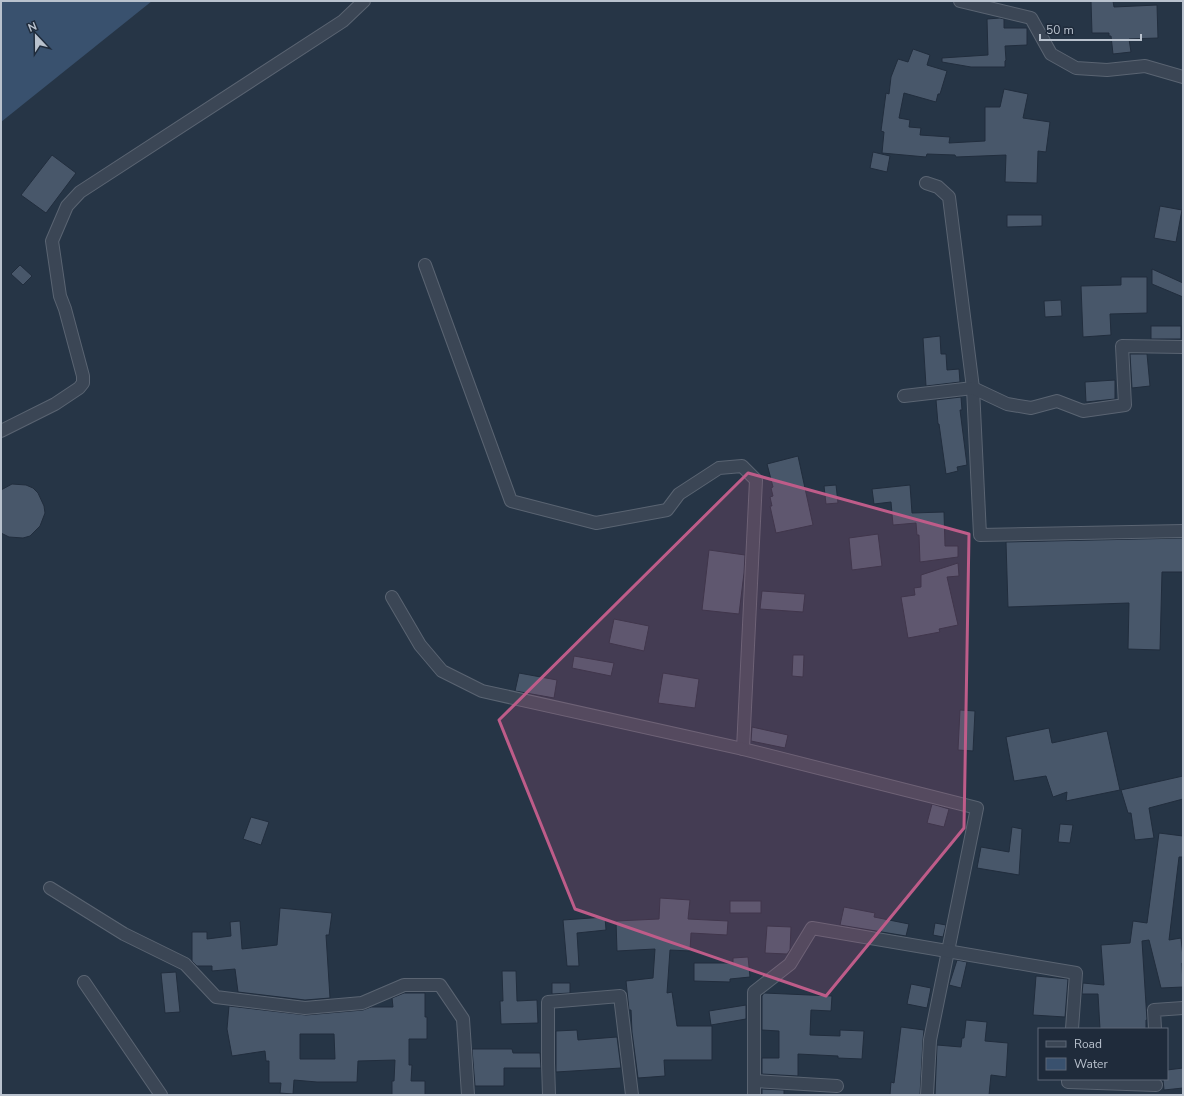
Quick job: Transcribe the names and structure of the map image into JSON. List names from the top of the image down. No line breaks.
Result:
{"legend":["Road","Water"],"scale_bar":"50 m","north":"top"}
